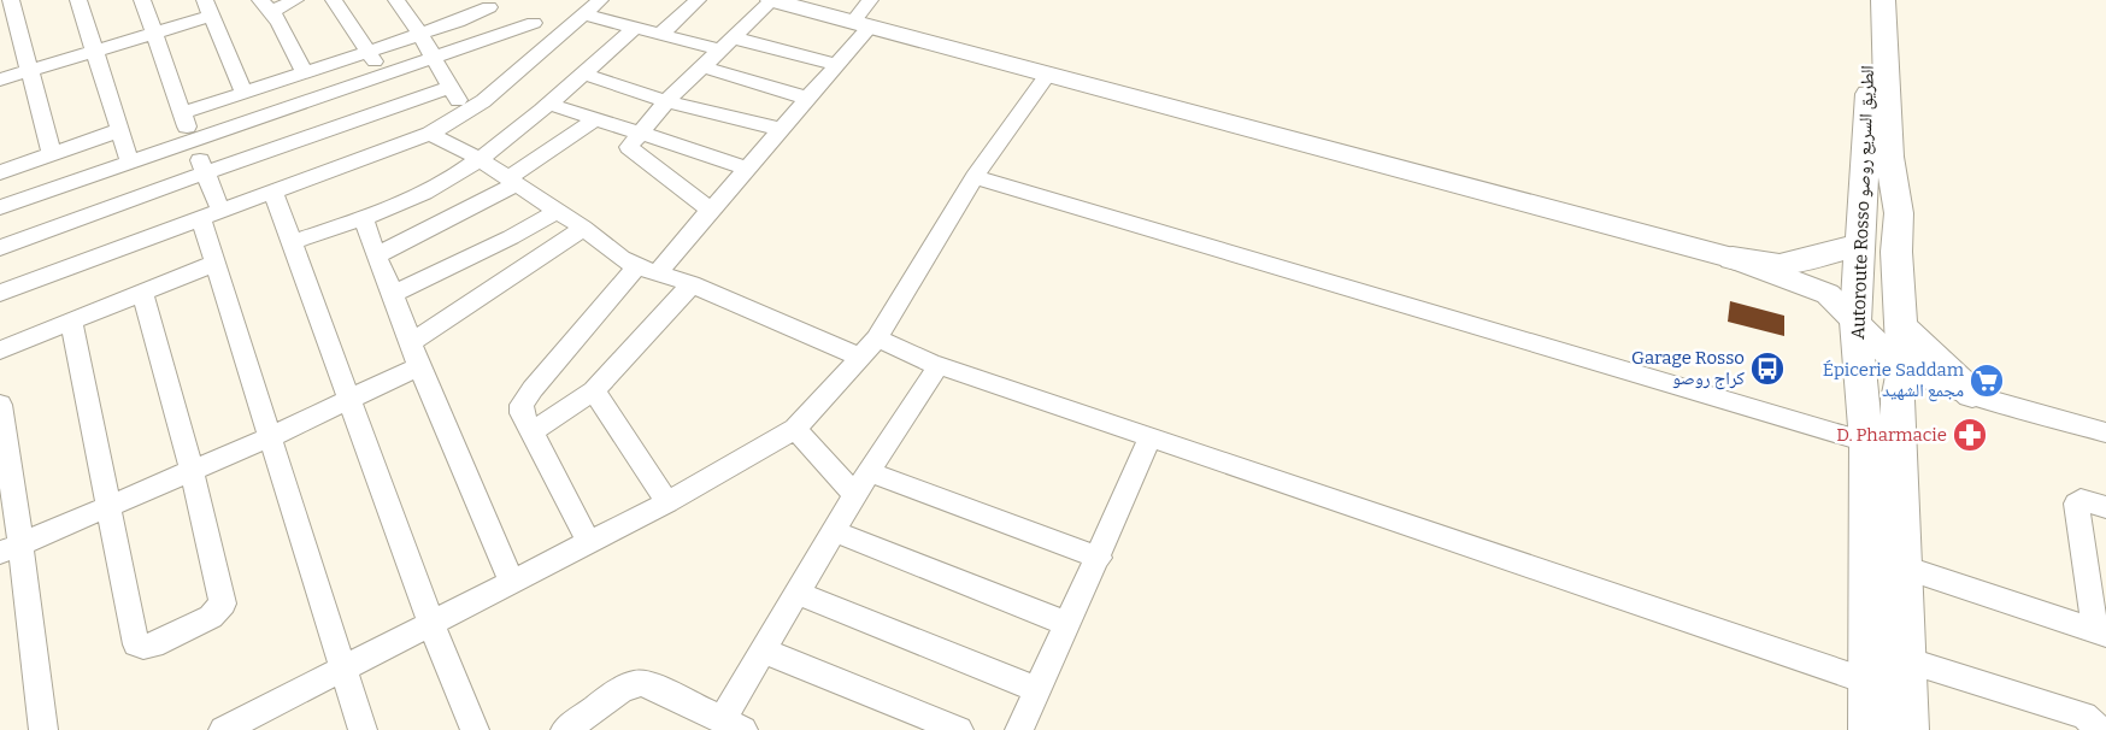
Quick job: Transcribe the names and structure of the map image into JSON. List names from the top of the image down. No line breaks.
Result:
{"streets":{"highway":["Autoroute Rosso الطريق السريع روصو"]},"places":{"bus stop":["Garage Rosso كراج روصو"],"supermarket":["Épicerie Saddam مجمع الشهيد"],"pharmacy":["D. Pharmacie"]}}
